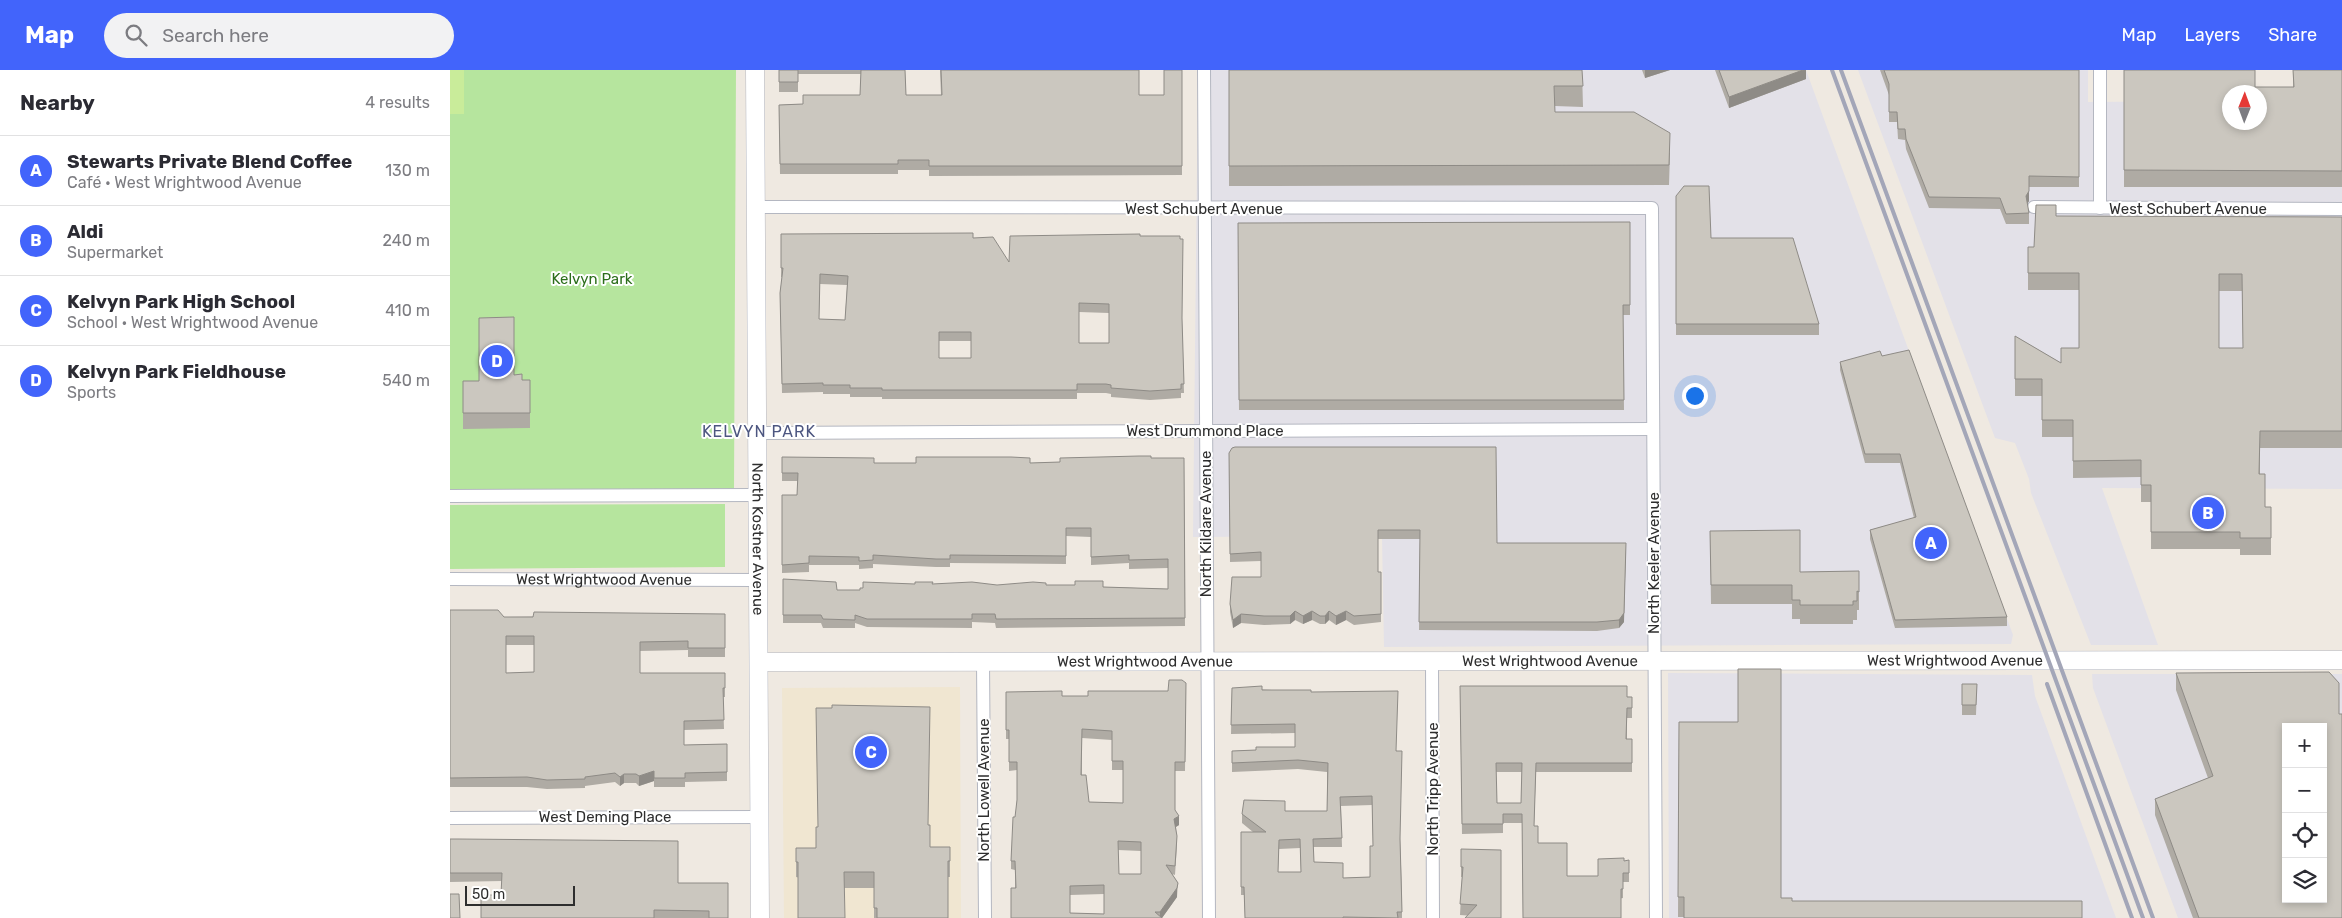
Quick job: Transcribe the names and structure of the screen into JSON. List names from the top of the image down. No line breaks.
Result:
{"streets":{"street":["West Schubert Avenue","West Drummond Place","North Kildare Avenue","North Kostner Avenue","North Keeler Avenue","West Wrightwood Avenue","North Tripp Avenue","North Lowell Avenue","West Deming Place"]},"crossings":[["West Schubert Avenue","North Kildare Avenue"],["West Schubert Avenue","North Kostner Avenue"],["West Schubert Avenue","North Keeler Avenue"],["West Drummond Place","North Kildare Avenue"],["West Drummond Place","North Kostner Avenue"],["West Drummond Place","North Keeler Avenue"],["North Kildare Avenue","West Wrightwood Avenue"],["North Kostner Avenue","West Wrightwood Avenue"],["North Kostner Avenue","West Deming Place"],["North Keeler Avenue","West Wrightwood Avenue"],["West Wrightwood Avenue","North Tripp Avenue"],["West Wrightwood Avenue","North Lowell Avenue"]],"districts":["KELVYN PARK"],"parks":["Kelvyn Park"],"scale_bar":"50 m","north":"top","page":{"header":"Map","search":"Search here","nav":["Map","Layers","Share"],"heading":["Nearby","4 results"],"list":[{"mark":"A","name":"Stewarts Private Blend Coffee","note":"Café · West Wrightwood Avenue","value":"130 m"},{"mark":"B","name":"Aldi","note":"Supermarket","value":"240 m"},{"mark":"C","name":"Kelvyn Park High School","note":"School · West Wrightwood Avenue","value":"410 m"},{"mark":"D","name":"Kelvyn Park Fieldhouse","note":"Sports","value":"540 m"}],"pins":["D","B","A","C"],"map_buttons":["+","−"],"scale":"50 m"}}
